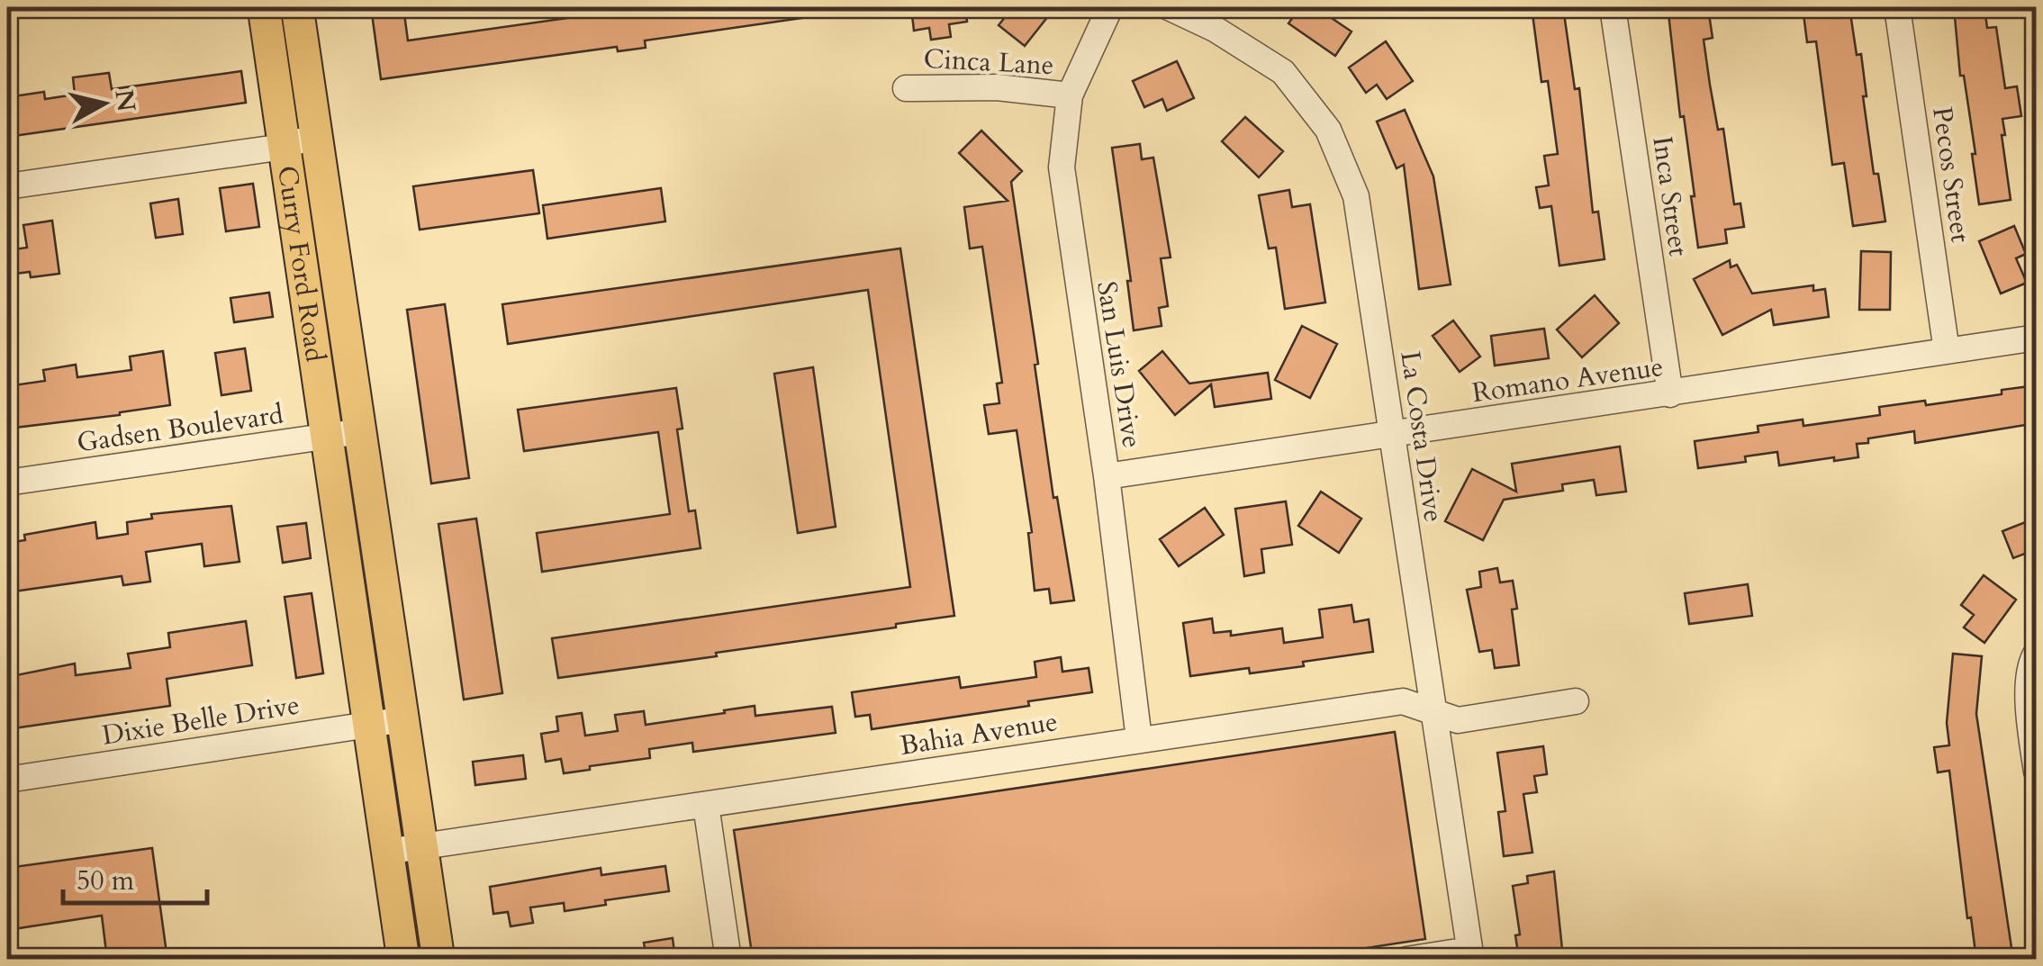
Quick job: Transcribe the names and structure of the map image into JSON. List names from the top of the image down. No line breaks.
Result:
{"streets":{"main road":["Curry Ford Road"],"street":["Cinca Lane","Pecos Street","Inca Street","San Luis Drive","Romano Avenue","Gadsen Boulevard","La Costa Drive","Dixie Belle Drive","Bahia Avenue"]},"crossings":[["Cinca Lane","San Luis Drive"],["Pecos Street","Romano Avenue"],["Inca Street","Romano Avenue"],["Curry Ford Road","Gadsen Boulevard"],["Curry Ford Road","Dixie Belle Drive"],["Curry Ford Road","Bahia Avenue"],["San Luis Drive","Romano Avenue"],["San Luis Drive","Bahia Avenue"],["Romano Avenue","La Costa Drive"],["La Costa Drive","Bahia Avenue"]],"scale_bar":"50 m","north":"right"}
